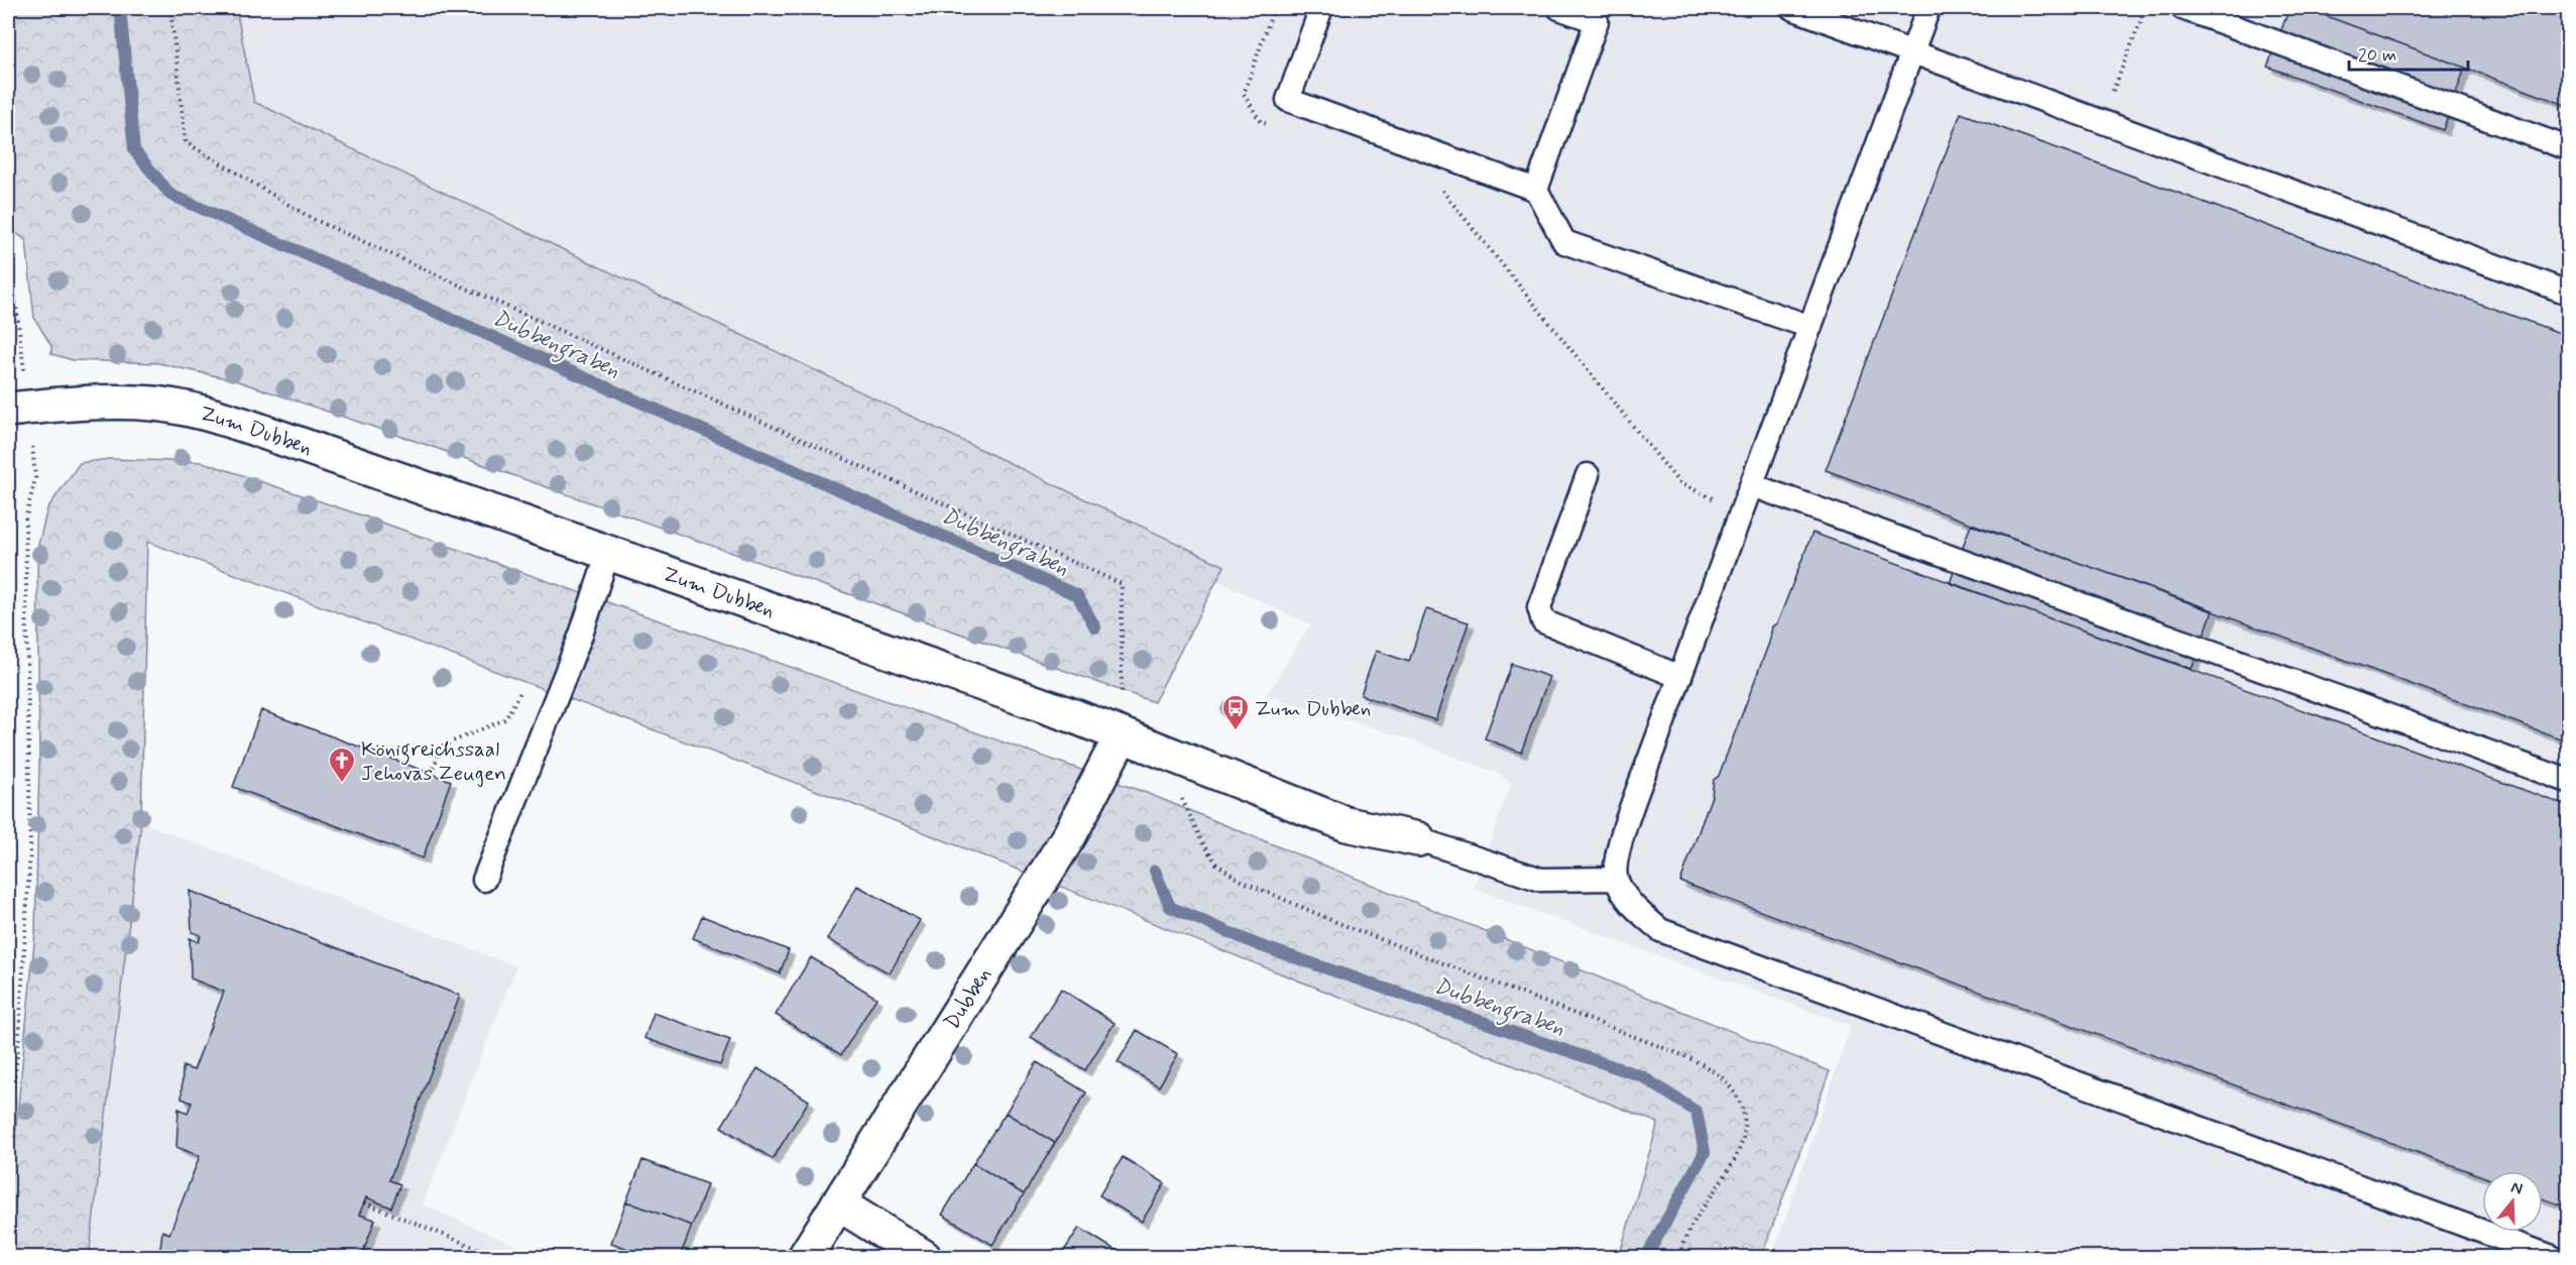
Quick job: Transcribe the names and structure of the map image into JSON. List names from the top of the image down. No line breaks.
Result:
{"streets":{"street":["Zum Dubben","Dubben"]},"crossings":[["Zum Dubben","Dubben"]],"water":["Dubbengraben"],"places":{"bus stop":["Zum Dubben"],"church":["Königreichssaal Jehovas Zeugen"]},"scale_bar":"20 m","north":"top"}
